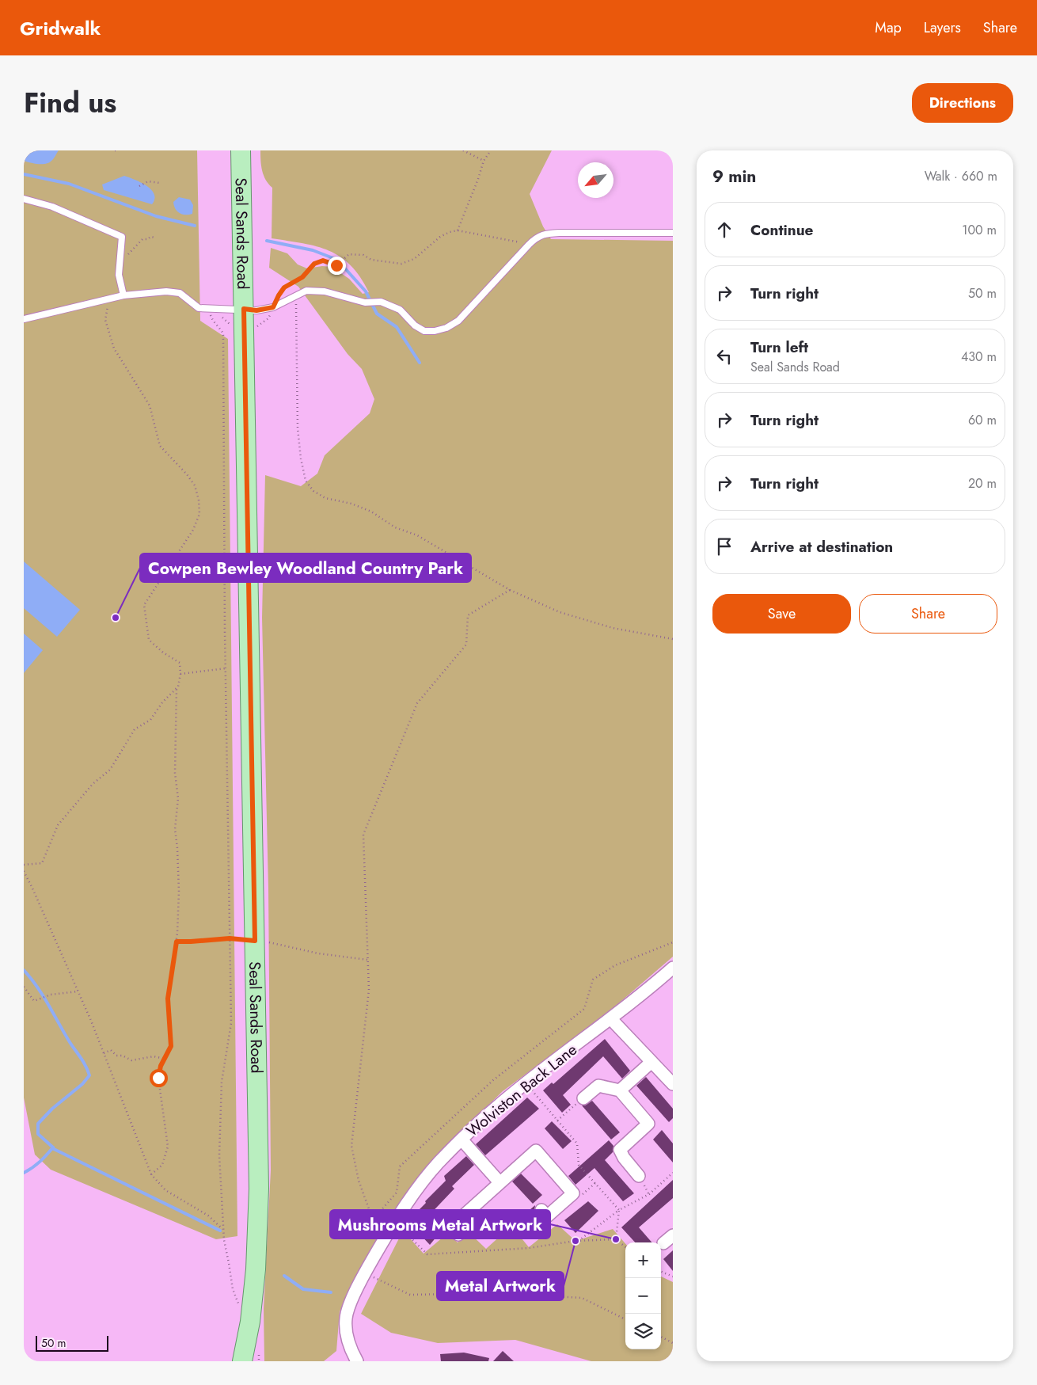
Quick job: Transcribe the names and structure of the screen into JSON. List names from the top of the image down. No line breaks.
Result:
{"streets":{"main road":["Seal Sands Road"],"street":["Wolviston Back Lane"]},"places":["Cowpen Bewley Woodland Country Park","Mushrooms Metal Artwork","Metal Artwork"],"scale_bar":"50 m","north":"bottom left","page":{"header":"Gridwalk","nav":["Map","Layers","Share"],"title":"Find us","buttons":["Directions",["Save","Share"]],"heading":["9 min","Walk · 660 m"],"list":[["Continue","100 m"],["Turn right","50 m"],["Turn left","Seal Sands Road","430 m"],["Turn right","60 m"],["Turn right","20 m"],"Arrive at destination"],"map_buttons":["+","−"],"scale":"50 m"}}
